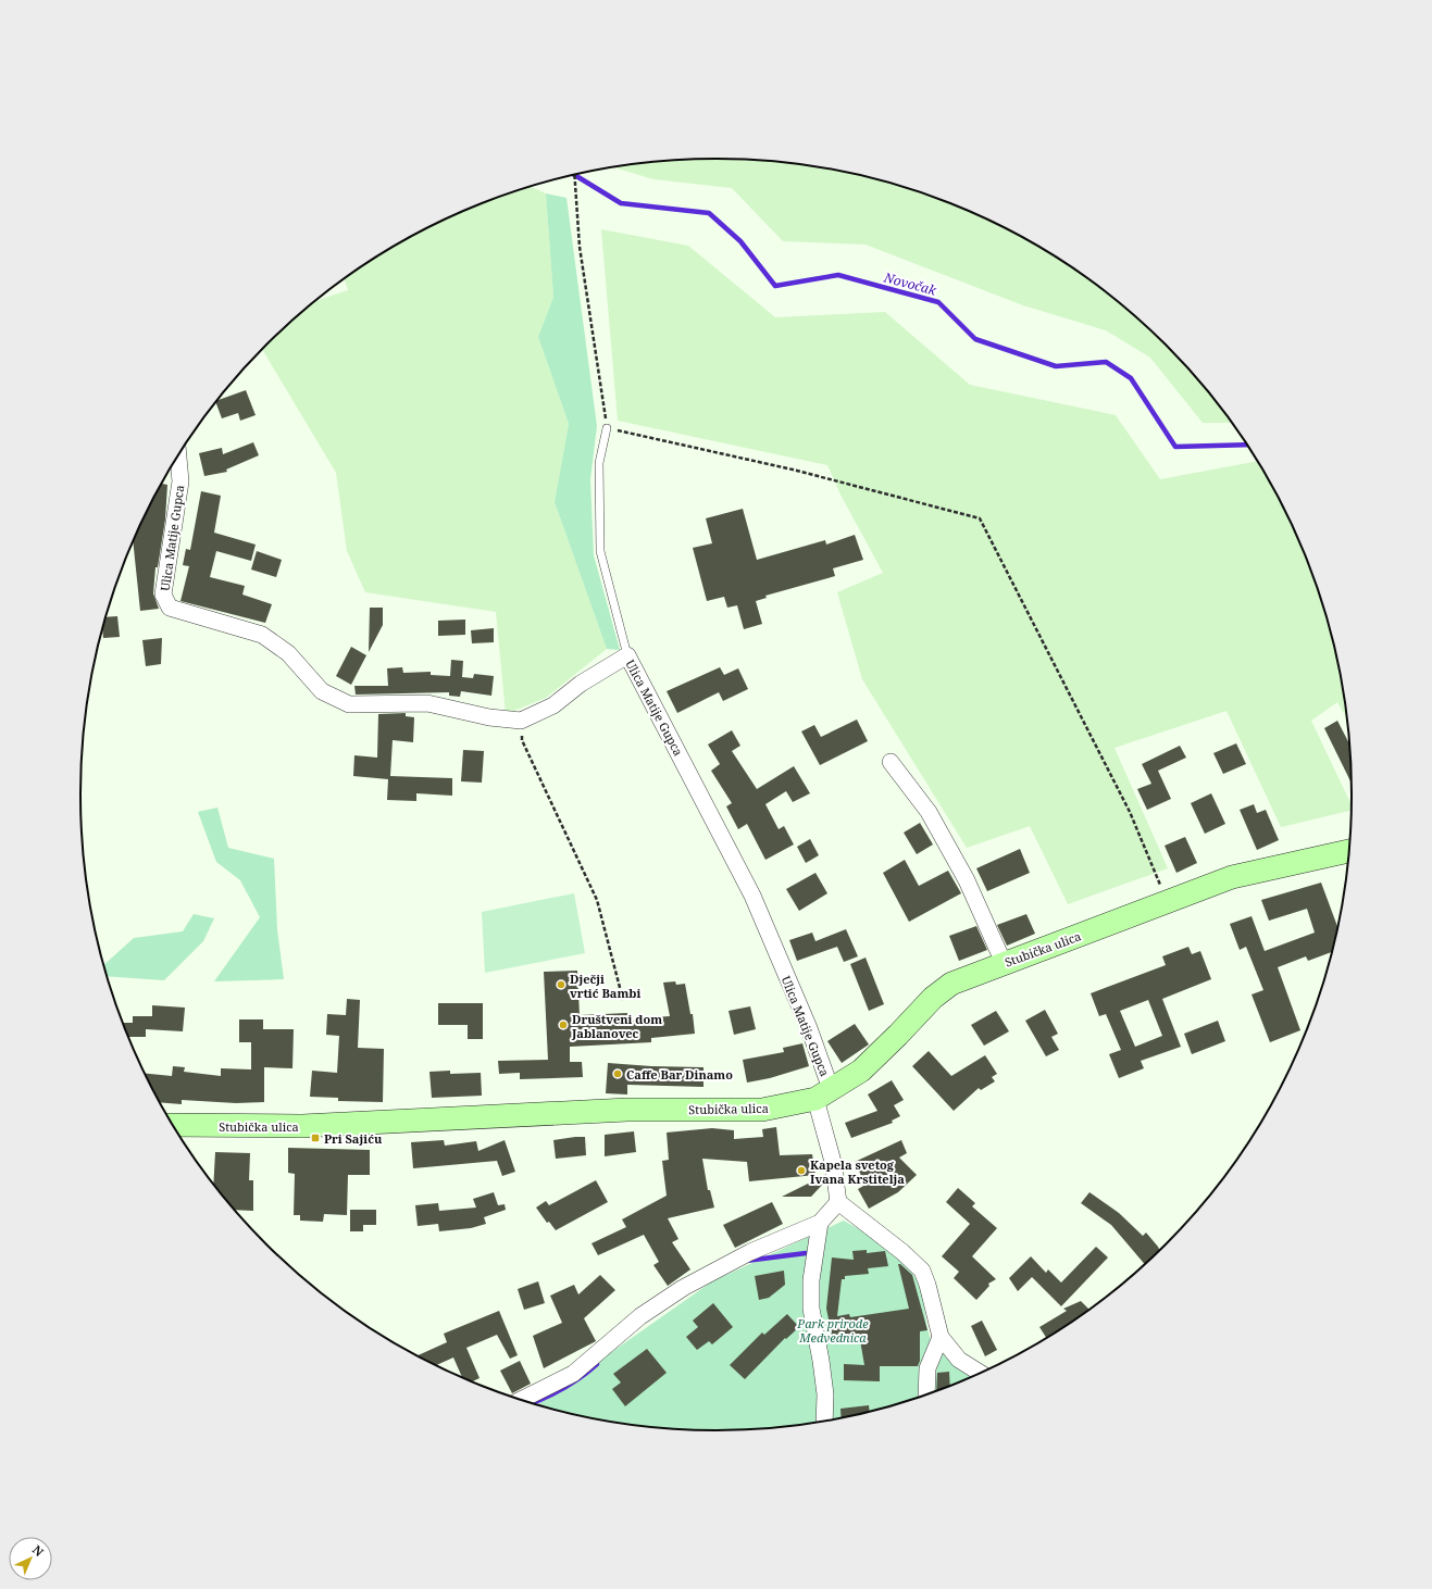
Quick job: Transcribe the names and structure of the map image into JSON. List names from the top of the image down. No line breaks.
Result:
{"streets":{"main road":["Stubička ulica"],"street":["Ulica Matije Gupca"]},"crossings":[["Ulica Matije Gupca","Stubička ulica"]],"water":["Novočak"],"parks":["Park prirode Medvednica"],"places":{"other":["Dječji vrtić Bambi","Društveni dom Jablanovec","Caffe Bar Dinamo","Kapela svetog Ivana Krstitelja"],"transit":["Pri Sajiću"]},"north":"top right"}
